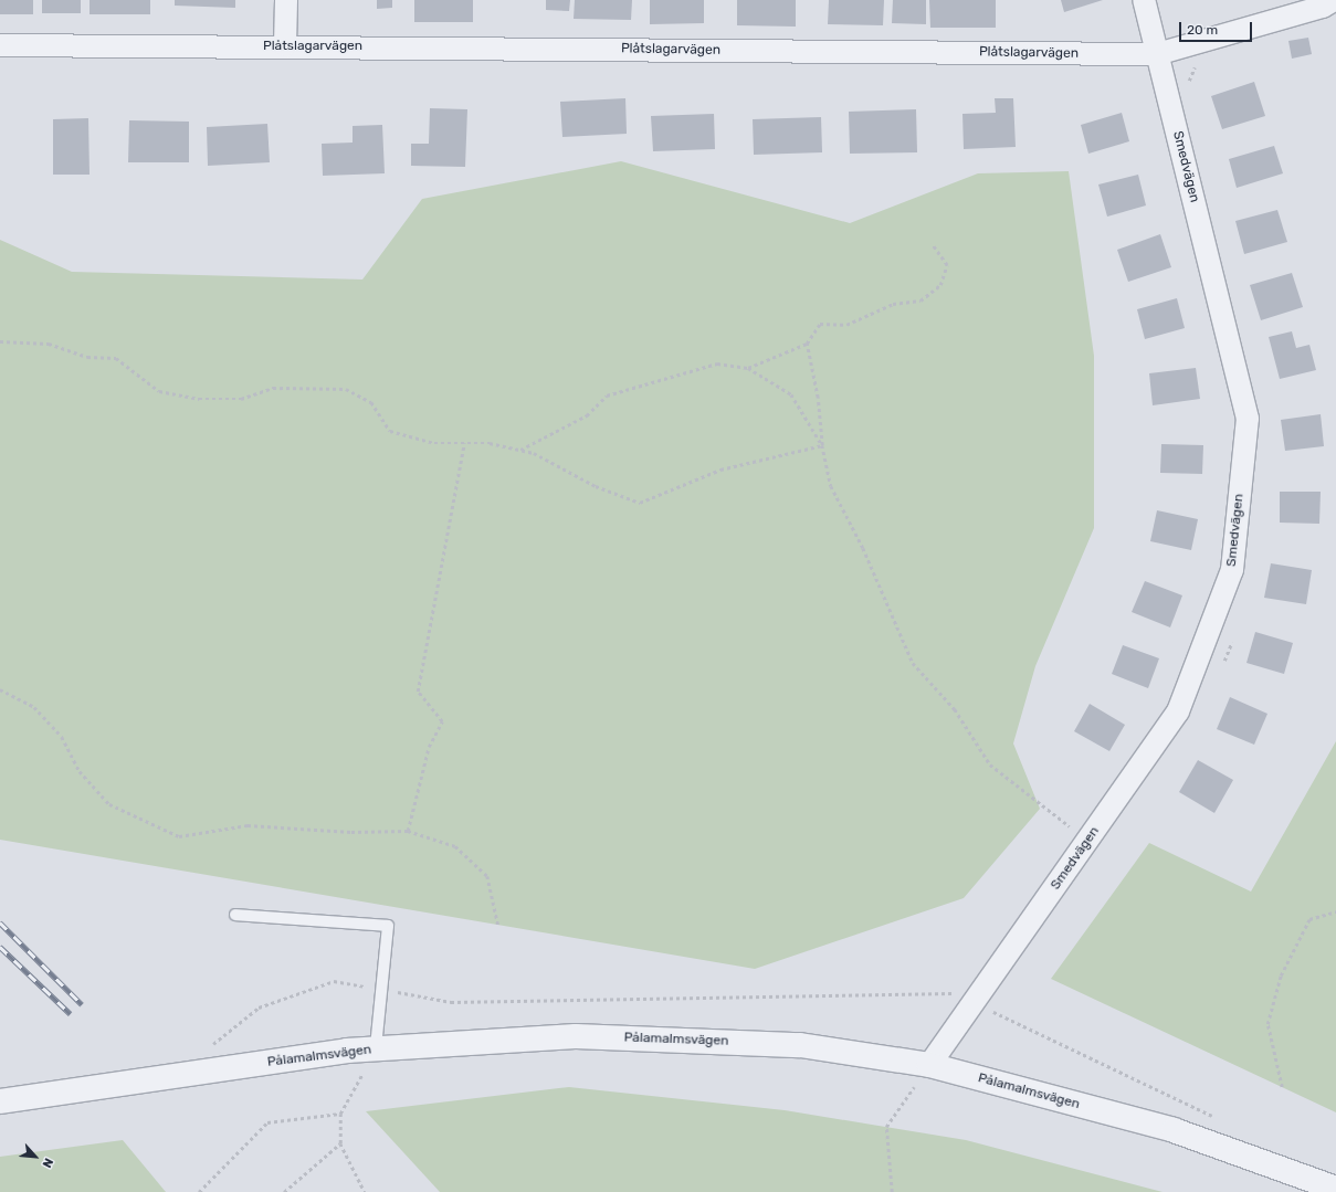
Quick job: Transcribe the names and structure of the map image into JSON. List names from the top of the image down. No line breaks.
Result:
{"streets":{"street":["Plåtslagarvägen","Smedvägen","Pålamalmsvägen"]},"crossings":[["Plåtslagarvägen","Smedvägen"],["Smedvägen","Pålamalmsvägen"]],"scale_bar":"20 m","north":"bottom right"}
